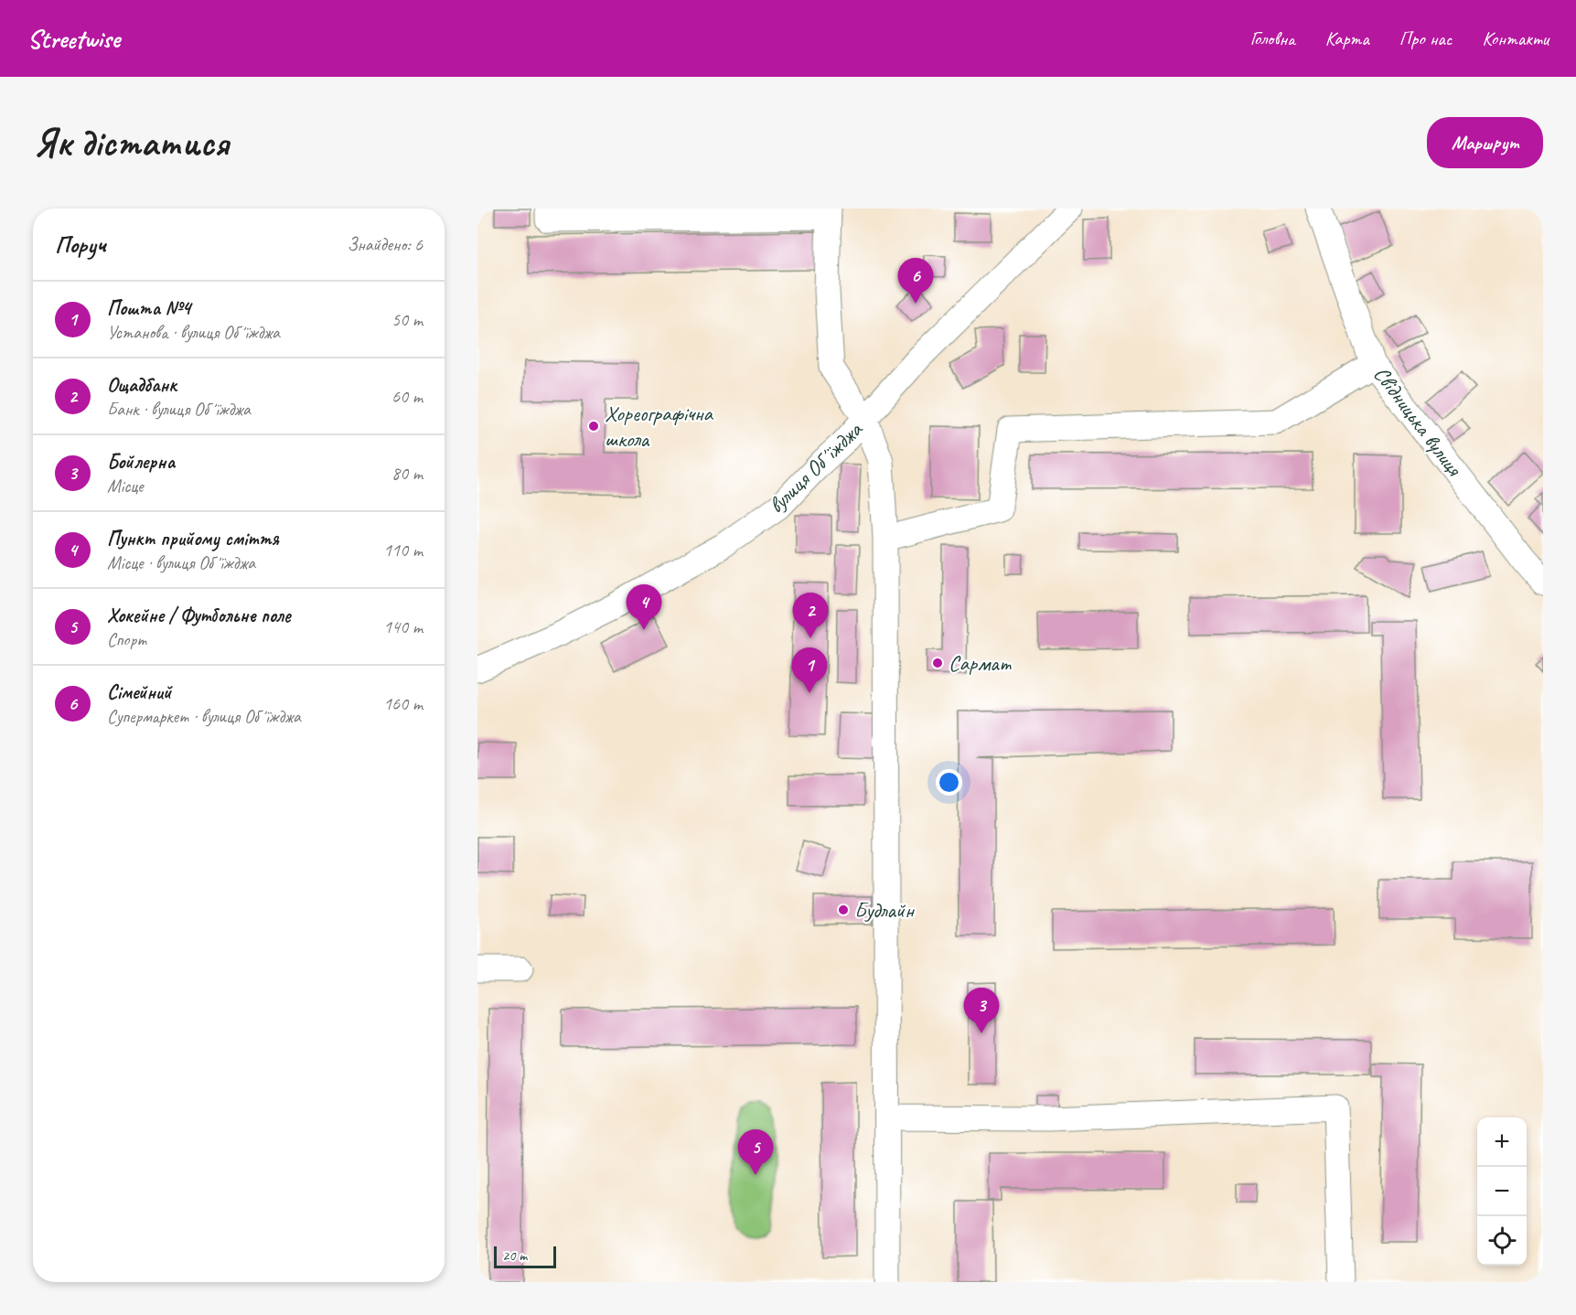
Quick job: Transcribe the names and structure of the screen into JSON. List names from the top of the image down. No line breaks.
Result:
{"streets":{"street":["Свідницька вулиця","вулиця Обʼїжджа"]},"places":["Хореографічна школа","Сармат","Будлайн"],"scale_bar":"20 m","page":{"header":"Streetwise","nav":["Головна","Карта","Про нас","Контакти"],"buttons":"Маршрут","title":"Як дістатися","heading":["Поруч","Знайдено: 6"],"pins":["6","4","2","1","3","5"],"list":[{"mark":"1","name":"Пошта №4","note":"Установа · вулиця Обʼїжджа","value":"50 m"},{"mark":"2","name":"Ощадбанк","note":"Банк · вулиця Обʼїжджа","value":"60 m"},{"mark":"3","name":"Бойлерна","note":"Місце","value":"80 m"},{"mark":"4","name":"Пункт прийому сміття","note":"Місце · вулиця Обʼїжджа","value":"110 m"},{"mark":"5","name":"Хокейне / Футбольне поле","note":"Спорт","value":"140 m"},{"mark":"6","name":"Сімейний","note":"Супермаркет · вулиця Обʼїжджа","value":"160 m"}],"map_buttons":["+","−"],"scale":"20 m"}}
